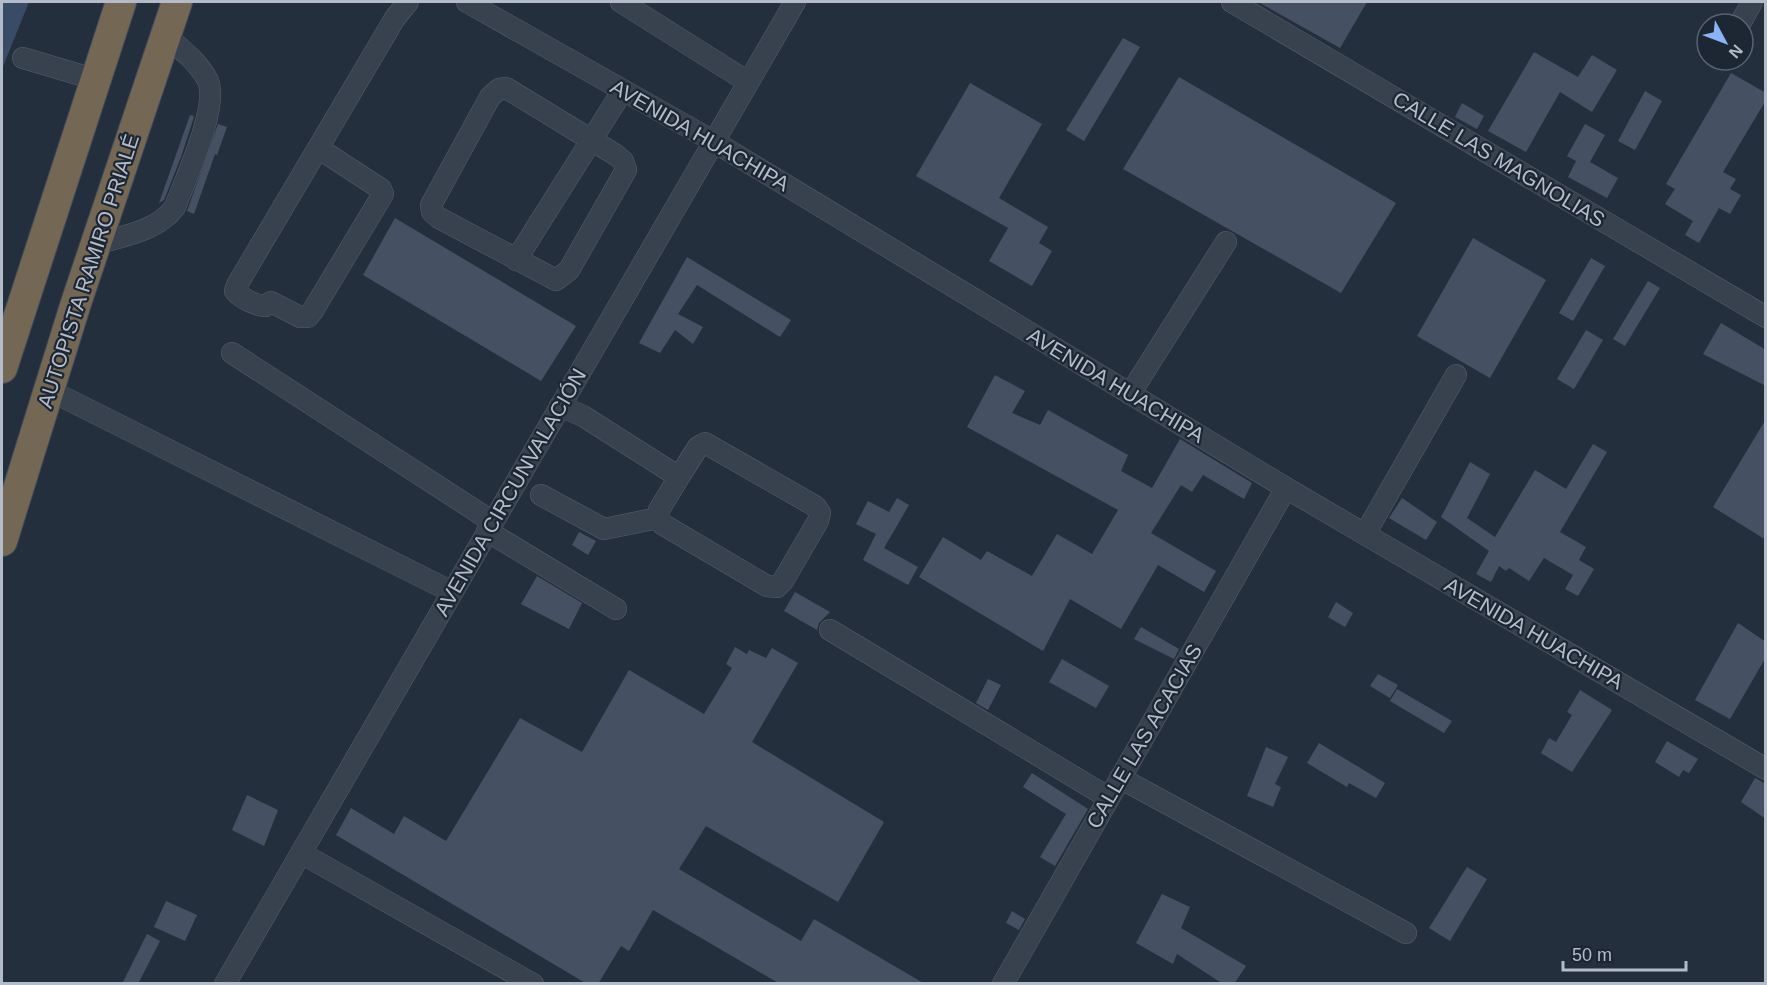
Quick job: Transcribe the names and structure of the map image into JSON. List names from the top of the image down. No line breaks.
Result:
{"streets":{"highway":["AUTOPISTA RAMIRO PRIALÉ"],"street":["AVENIDA HUACHIPA","CALLE LAS MAGNOLIAS","AVENIDA CIRCUNVALACIÓN","CALLE LAS ACACIAS"]},"crossings":[["AVENIDA HUACHIPA","AVENIDA CIRCUNVALACIÓN"],["AVENIDA HUACHIPA","CALLE LAS ACACIAS"]],"scale_bar":"50 m","north":"bottom right"}
